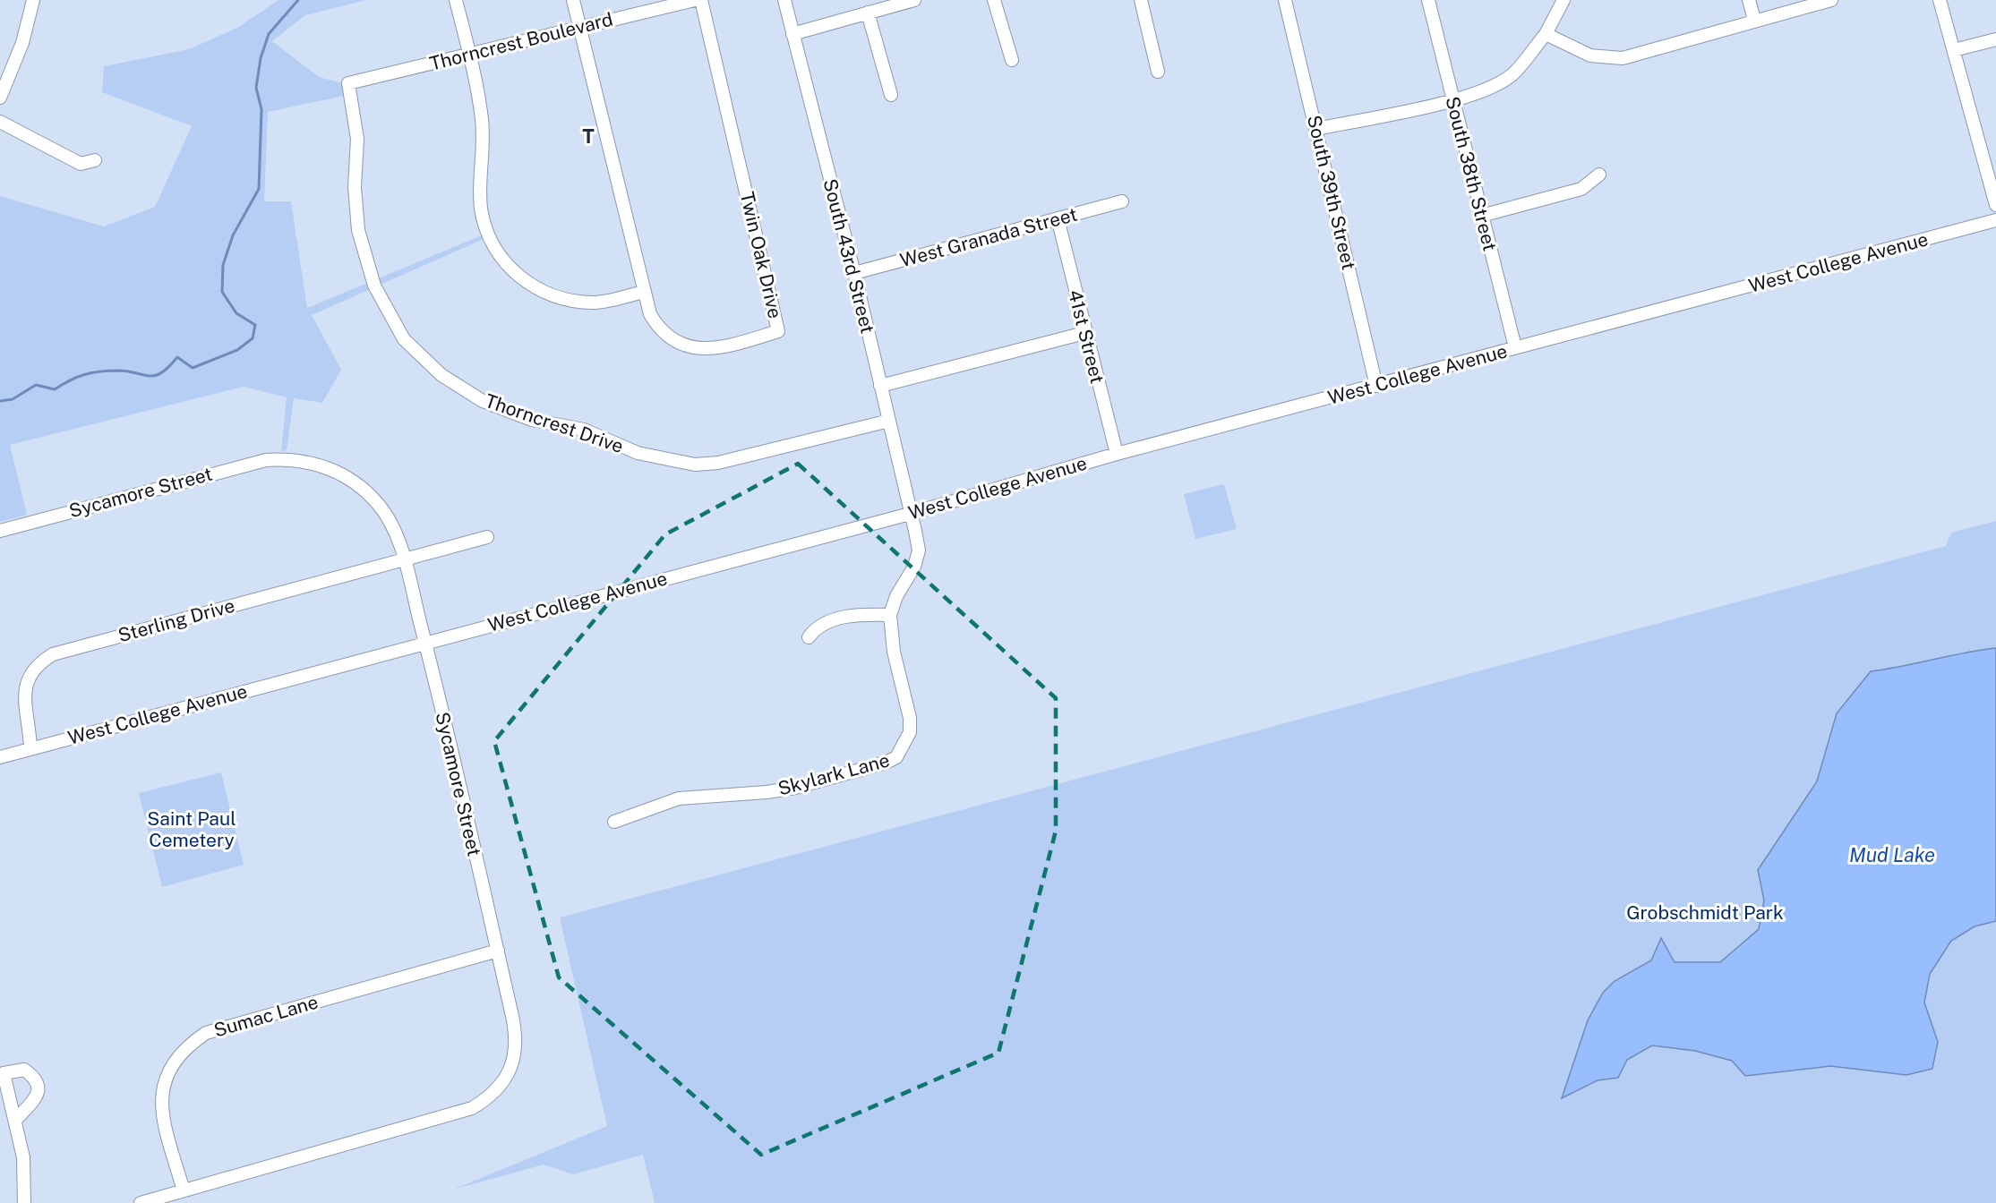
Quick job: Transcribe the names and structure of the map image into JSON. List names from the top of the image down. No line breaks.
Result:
{"streets":{"street":["Thorncrest Boulevard","South 38th Street","South 39th Street","West Granada Street","Twin Oak Drive","South 43rd Street","West College Avenue","41st Street","Thorncrest Drive","Sycamore Street","Sterling Drive","Skylark Lane","Sumac Lane"]},"crossings":[["Thorncrest Boulevard","Twin Oak Drive"],["Thorncrest Boulevard","Thorncrest Drive"],["South 38th Street","West College Avenue"],["South 39th Street","West College Avenue"],["West Granada Street","South 43rd Street"],["West Granada Street","41st Street"],["South 43rd Street","West College Avenue"],["South 43rd Street","Thorncrest Drive"],["South 43rd Street","Skylark Lane"],["West College Avenue","41st Street"],["West College Avenue","Sycamore Street"],["West College Avenue","Sterling Drive"],["West College Avenue","Skylark Lane"],["Sycamore Street","Sterling Drive"],["Sycamore Street","Sumac Lane"]],"districts":["T"],"water":["Mud Lake"],"parks":["Saint Paul Cemetery","Grobschmidt Park"]}
